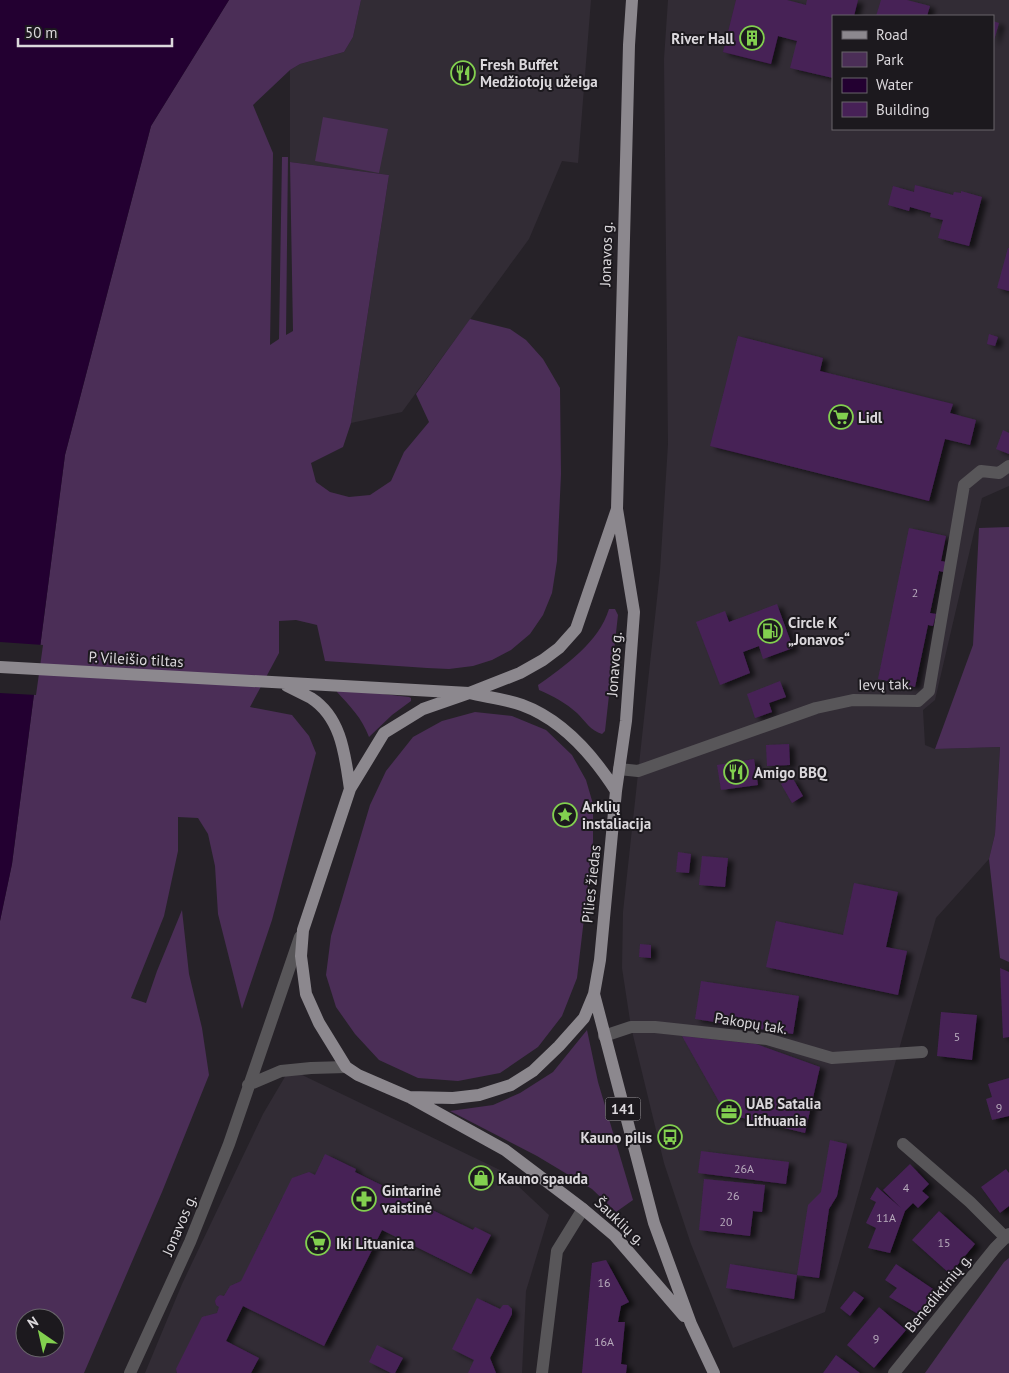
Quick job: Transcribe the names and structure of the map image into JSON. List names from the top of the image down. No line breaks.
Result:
{"streets":{"main road":["Jonavos g.","P. Vileišio tiltas","Pilies žiedas","141","Šauklių g."],"street":["Ievų tak.","Pakopų tak.","Benediktinių g."]},"crossings":[["Jonavos g.","Ievų tak."],["Jonavos g.","Pilies žiedas"],["Jonavos g.","141"],["P. Vileišio tiltas","141"],["Pilies žiedas","141"],["Pilies žiedas","Šauklių g."],["Pakopų tak.","141"],["Pakopų tak.","Šauklių g."],["141","Šauklių g."]],"places":{"building":["River Hall"],"restaurant":["Fresh Buffet Medžiotojų užeiga","Amigo BBQ"],"supermarket":["Lidl","Iki Lituanica"],"fuel station":["Circle K „Jonavos“"],"place":["Arklių instaliacija"],"office":["UAB Satalia Lithuania"],"bus stop":["Kauno pilis"],"shop":["Kauno spauda"],"pharmacy":["Gintarinė vaistinė"]},"house_numbers":["2","5","9","26A","4","26","11A","20","15","16","9","16A"],"legend":["Road","Park","Water","Building"],"scale_bar":"50 m","north":"top left"}
